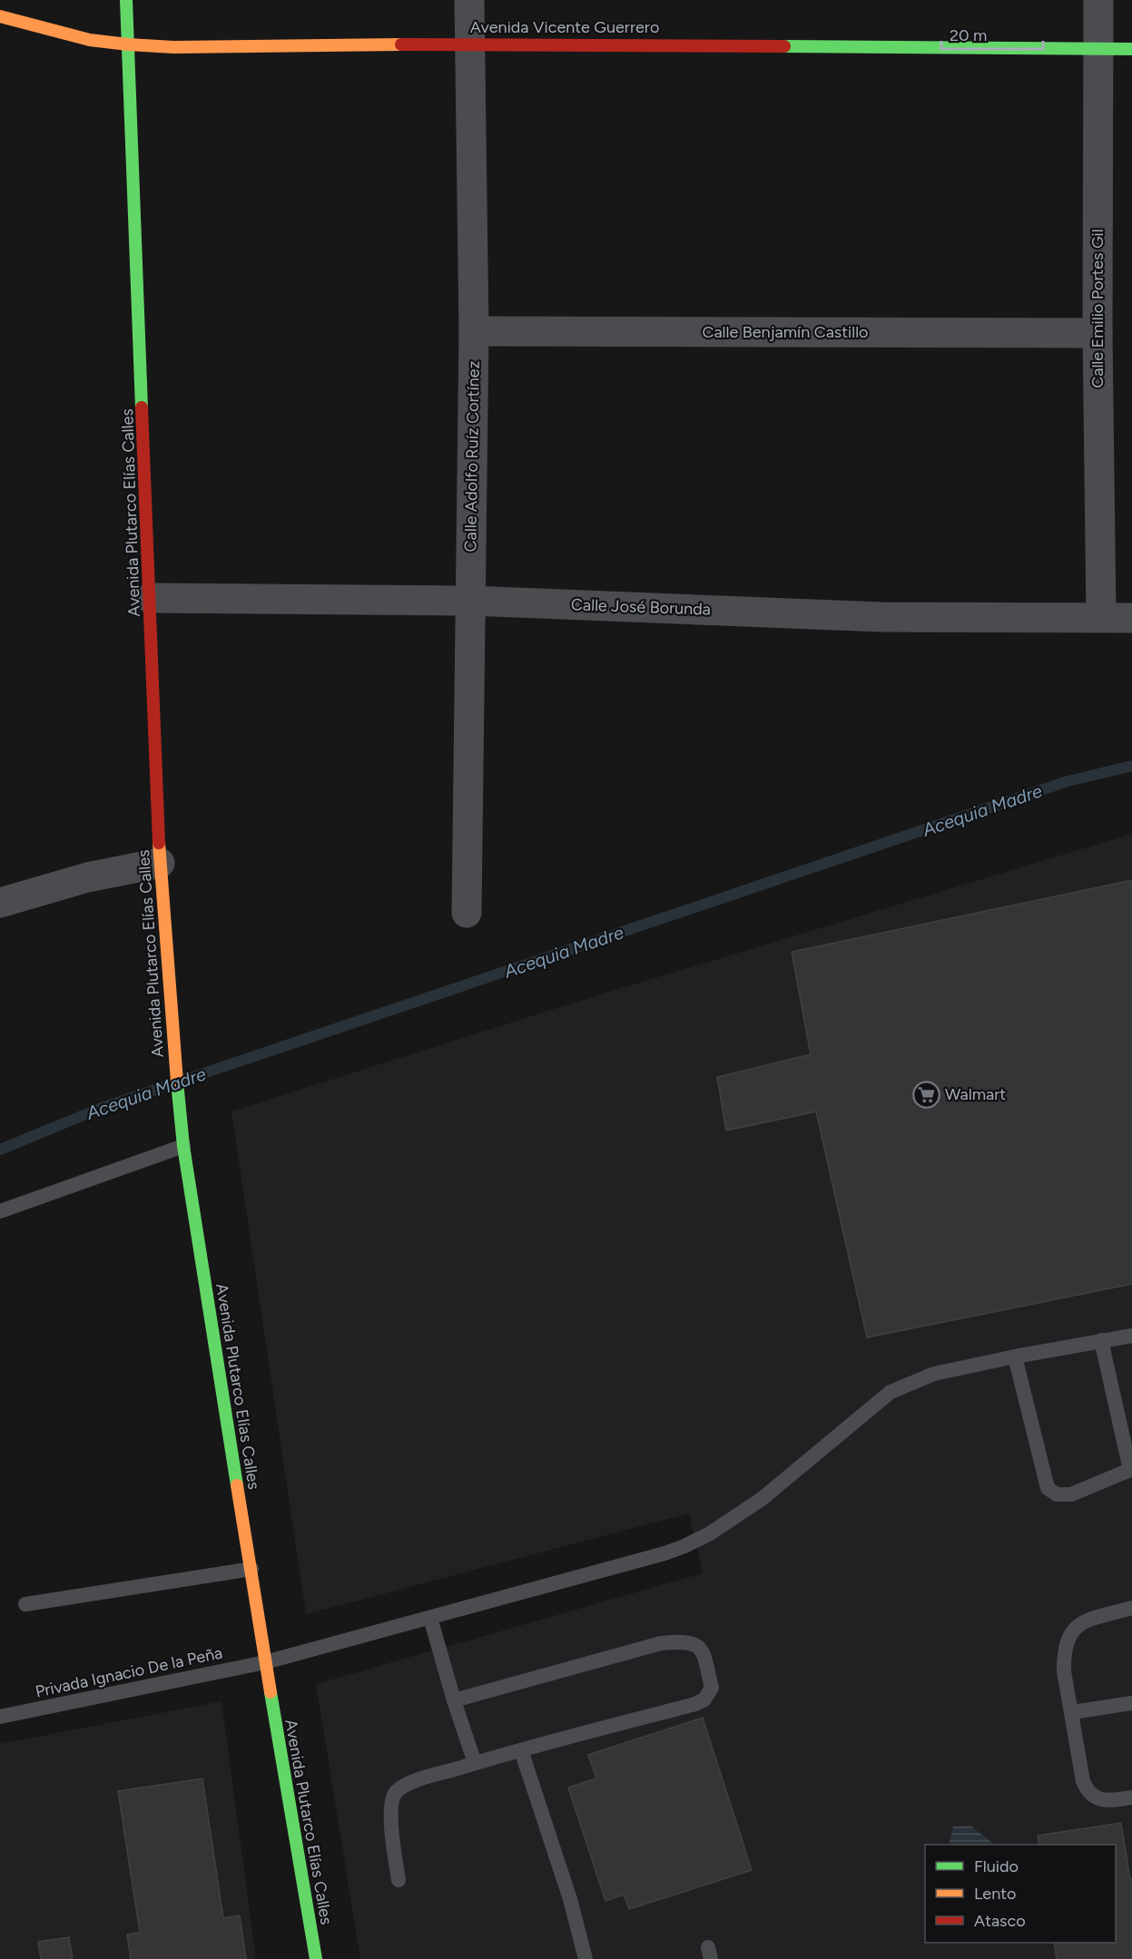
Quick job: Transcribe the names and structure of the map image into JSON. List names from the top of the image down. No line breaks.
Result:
{"streets":{"main road":["Avenida Vicente Guerrero","Avenida Plutarco Elías Calles"],"street":["Calle Emilio Portes Gil","Calle Benjamín Castillo","Calle Adolfo Ruíz Cortínez","Calle José Borunda"],"lane":["Privada Ignacio De la Peña"]},"crossings":[["Avenida Vicente Guerrero","Calle Emilio Portes Gil"],["Avenida Vicente Guerrero","Calle Adolfo Ruíz Cortínez"],["Avenida Vicente Guerrero","Avenida Plutarco Elías Calles"],["Calle Emilio Portes Gil","Calle Benjamín Castillo"],["Calle Emilio Portes Gil","Calle José Borunda"],["Calle Benjamín Castillo","Calle Adolfo Ruíz Cortínez"],["Calle Adolfo Ruíz Cortínez","Calle José Borunda"],["Avenida Plutarco Elías Calles","Calle José Borunda"],["Avenida Plutarco Elías Calles","Privada Ignacio De la Peña"]],"water":["Acequia Madre"],"places":{"supermarket":["Walmart"]},"legend":["Fluido","Lento","Atasco"],"scale_bar":"20 m"}
